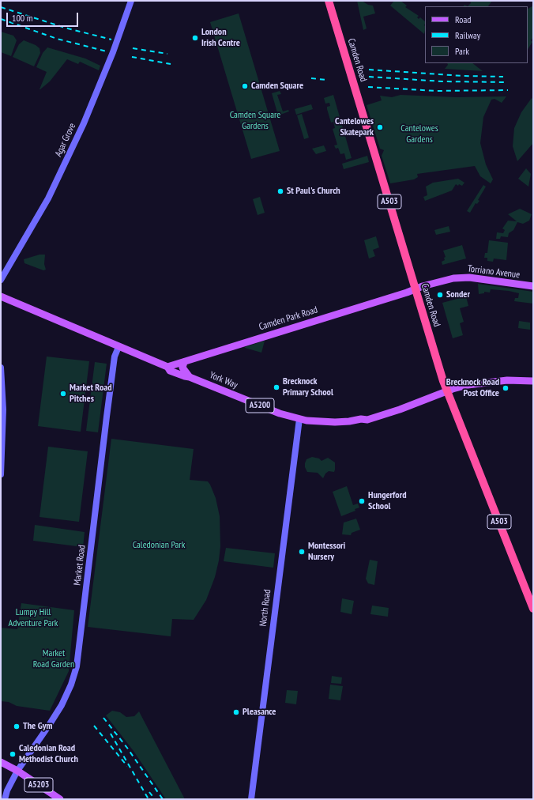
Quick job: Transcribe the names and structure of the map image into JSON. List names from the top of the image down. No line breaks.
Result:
{"streets":{"highway":["Camden Road","A503"],"main road":["Torriano Avenue","Camden Park Road","York Way","A5200","A5203"],"street":["Agar Grove","Market Road","North Road"]},"crossings":[["Camden Road","Torriano Avenue"],["Camden Road","Camden Park Road"],["Camden Road","York Way"],["Camden Road","A5200"],["Torriano Avenue","Camden Park Road"],["Camden Park Road","York Way"],["York Way","A5200"],["York Way","Market Road"],["York Way","North Road"],["Market Road","A5203"]],"parks":["Camden Square Gardens","Cantelowes Gardens","Caledonian Park","Lumpy Hill Adventure Park","Market Road Garden"],"places":["London Irish Centre","Camden Square","Cantelowes Skatepark","St Paul's Church","Sonder","Brecknock Primary School","Brecknock Road Post Office","Market Road Pitches","Hungerford School","Montessori Nursery","Pleasance","The Gym","Caledonian Road Methodist Church"],"legend":["Road","Railway","Park"],"scale_bar":"100 m"}
